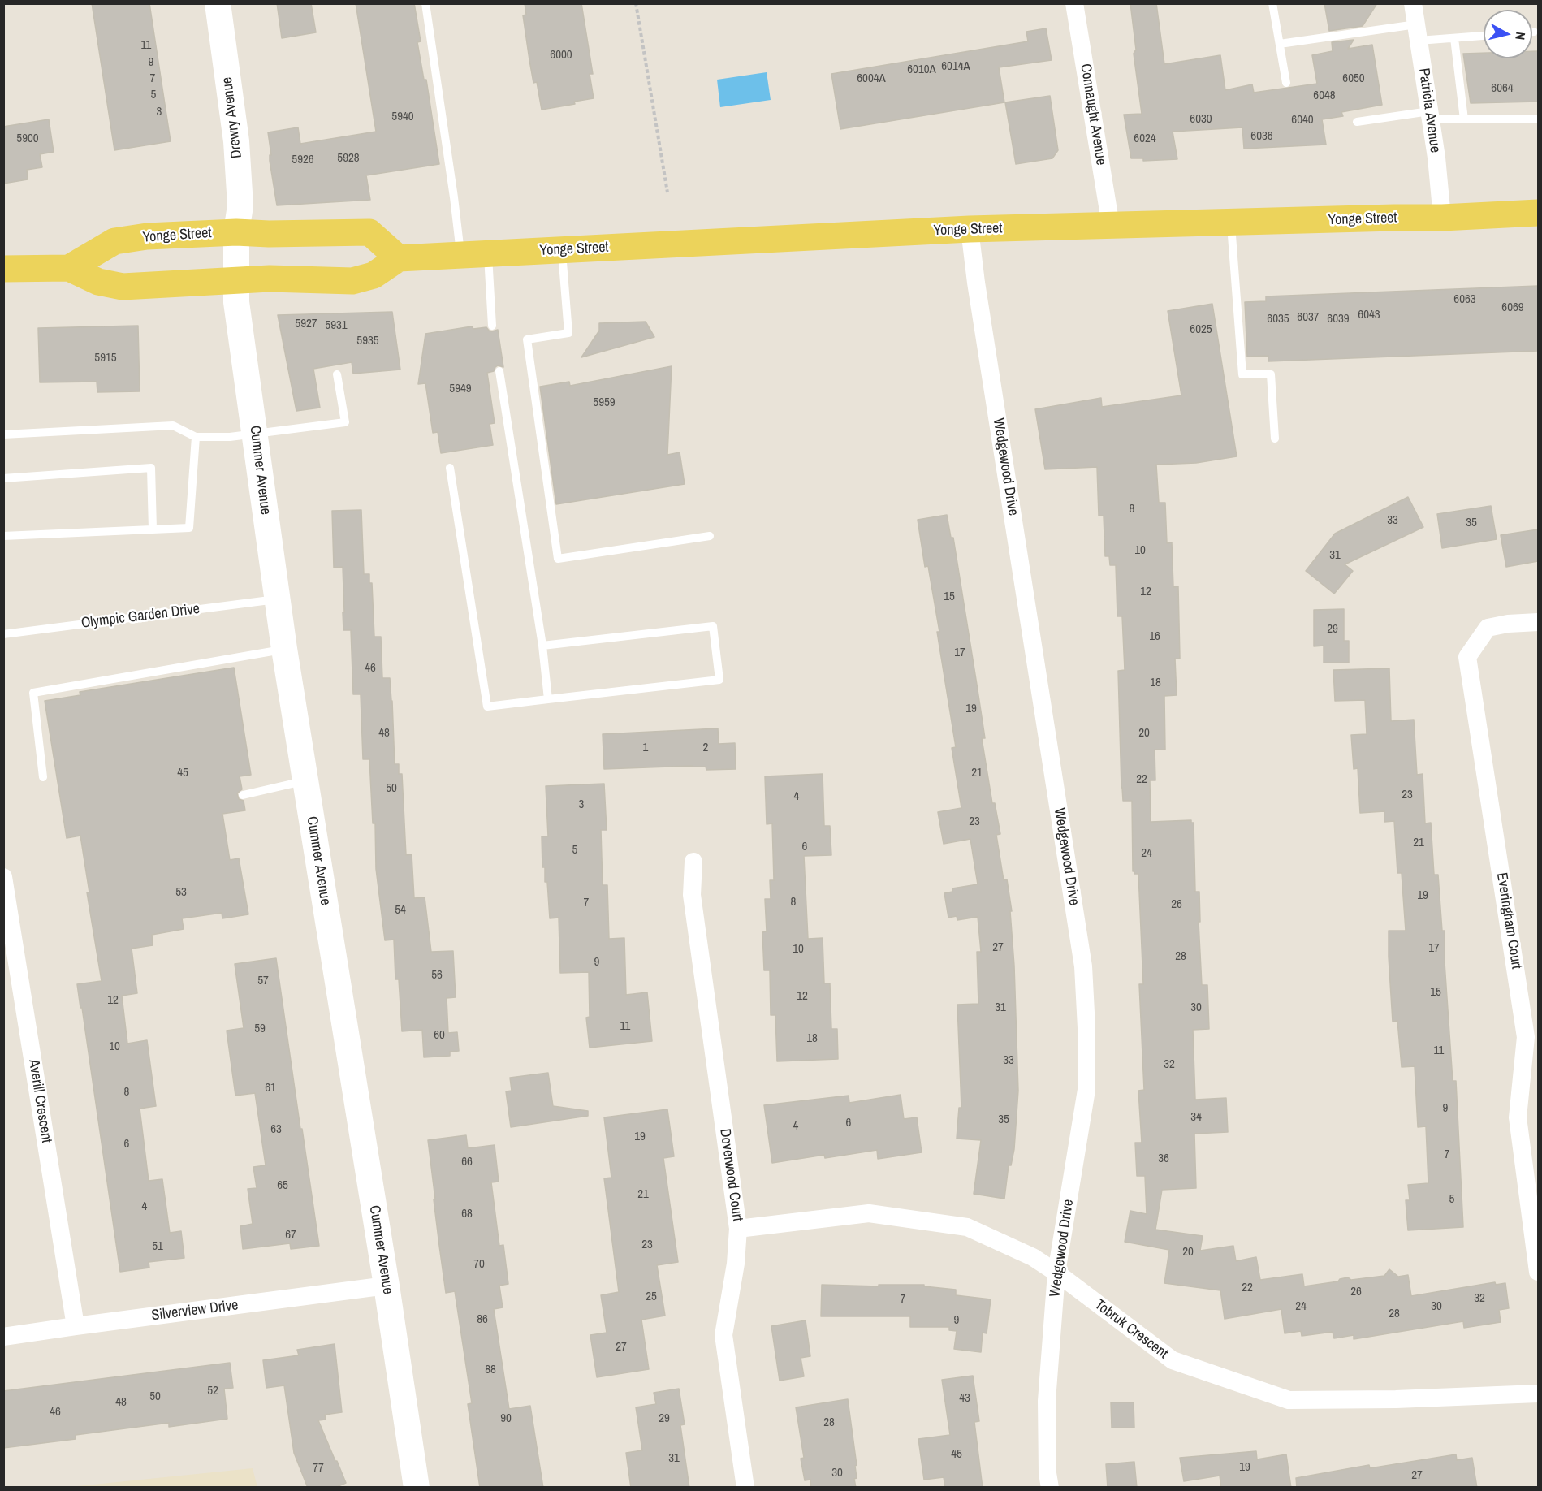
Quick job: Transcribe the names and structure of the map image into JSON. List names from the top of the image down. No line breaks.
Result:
{"streets":{"main road":["Yonge Street"],"street":["Patricia Avenue","Connaught Avenue","Drewry Avenue","Wedgewood Drive","Cummer Avenue","Everingham Court","Averill Crescent","Doverwood Court","Silverview Drive","Tobruk Crescent"],"lane":["Olympic Garden Drive"]},"crossings":[["Patricia Avenue","Yonge Street"],["Connaught Avenue","Yonge Street"],["Drewry Avenue","Yonge Street"],["Drewry Avenue","Cummer Avenue"],["Yonge Street","Wedgewood Drive"],["Yonge Street","Cummer Avenue"],["Wedgewood Drive","Tobruk Crescent"],["Cummer Avenue","Olympic Garden Drive"],["Cummer Avenue","Silverview Drive"],["Averill Crescent","Silverview Drive"],["Doverwood Court","Tobruk Crescent"]],"house_numbers":["11","6000","9","6014A","6010A","7","6004A","6050","6064","5","6048","3","5940","6030","6040","6036","5900","6024","5928","5926","6063","6069","6043","6037","6035","6039","5927","5931","6025","5935","5915","5949","5959","8","33","35","10","31","12","15","29","16","17","46","18","19","48","20","1","2","45","21","22","50","23","4","3","23","21","6","5","24","53","19","8","7","26","54","27","17","10","28","9","56","57","15","12","12","31","30","11","59","60","18","10","11","33","32","61","8","9","34","35","6","4","63","19","6","7","36","66","65","21","5","4","68","67","23","51","20","70","22","26","25","32","7","24","30","28","86","9","27","88","52","50","43","48","46","90","29","28","45","31","19","77","30","27"],"north":"right"}
